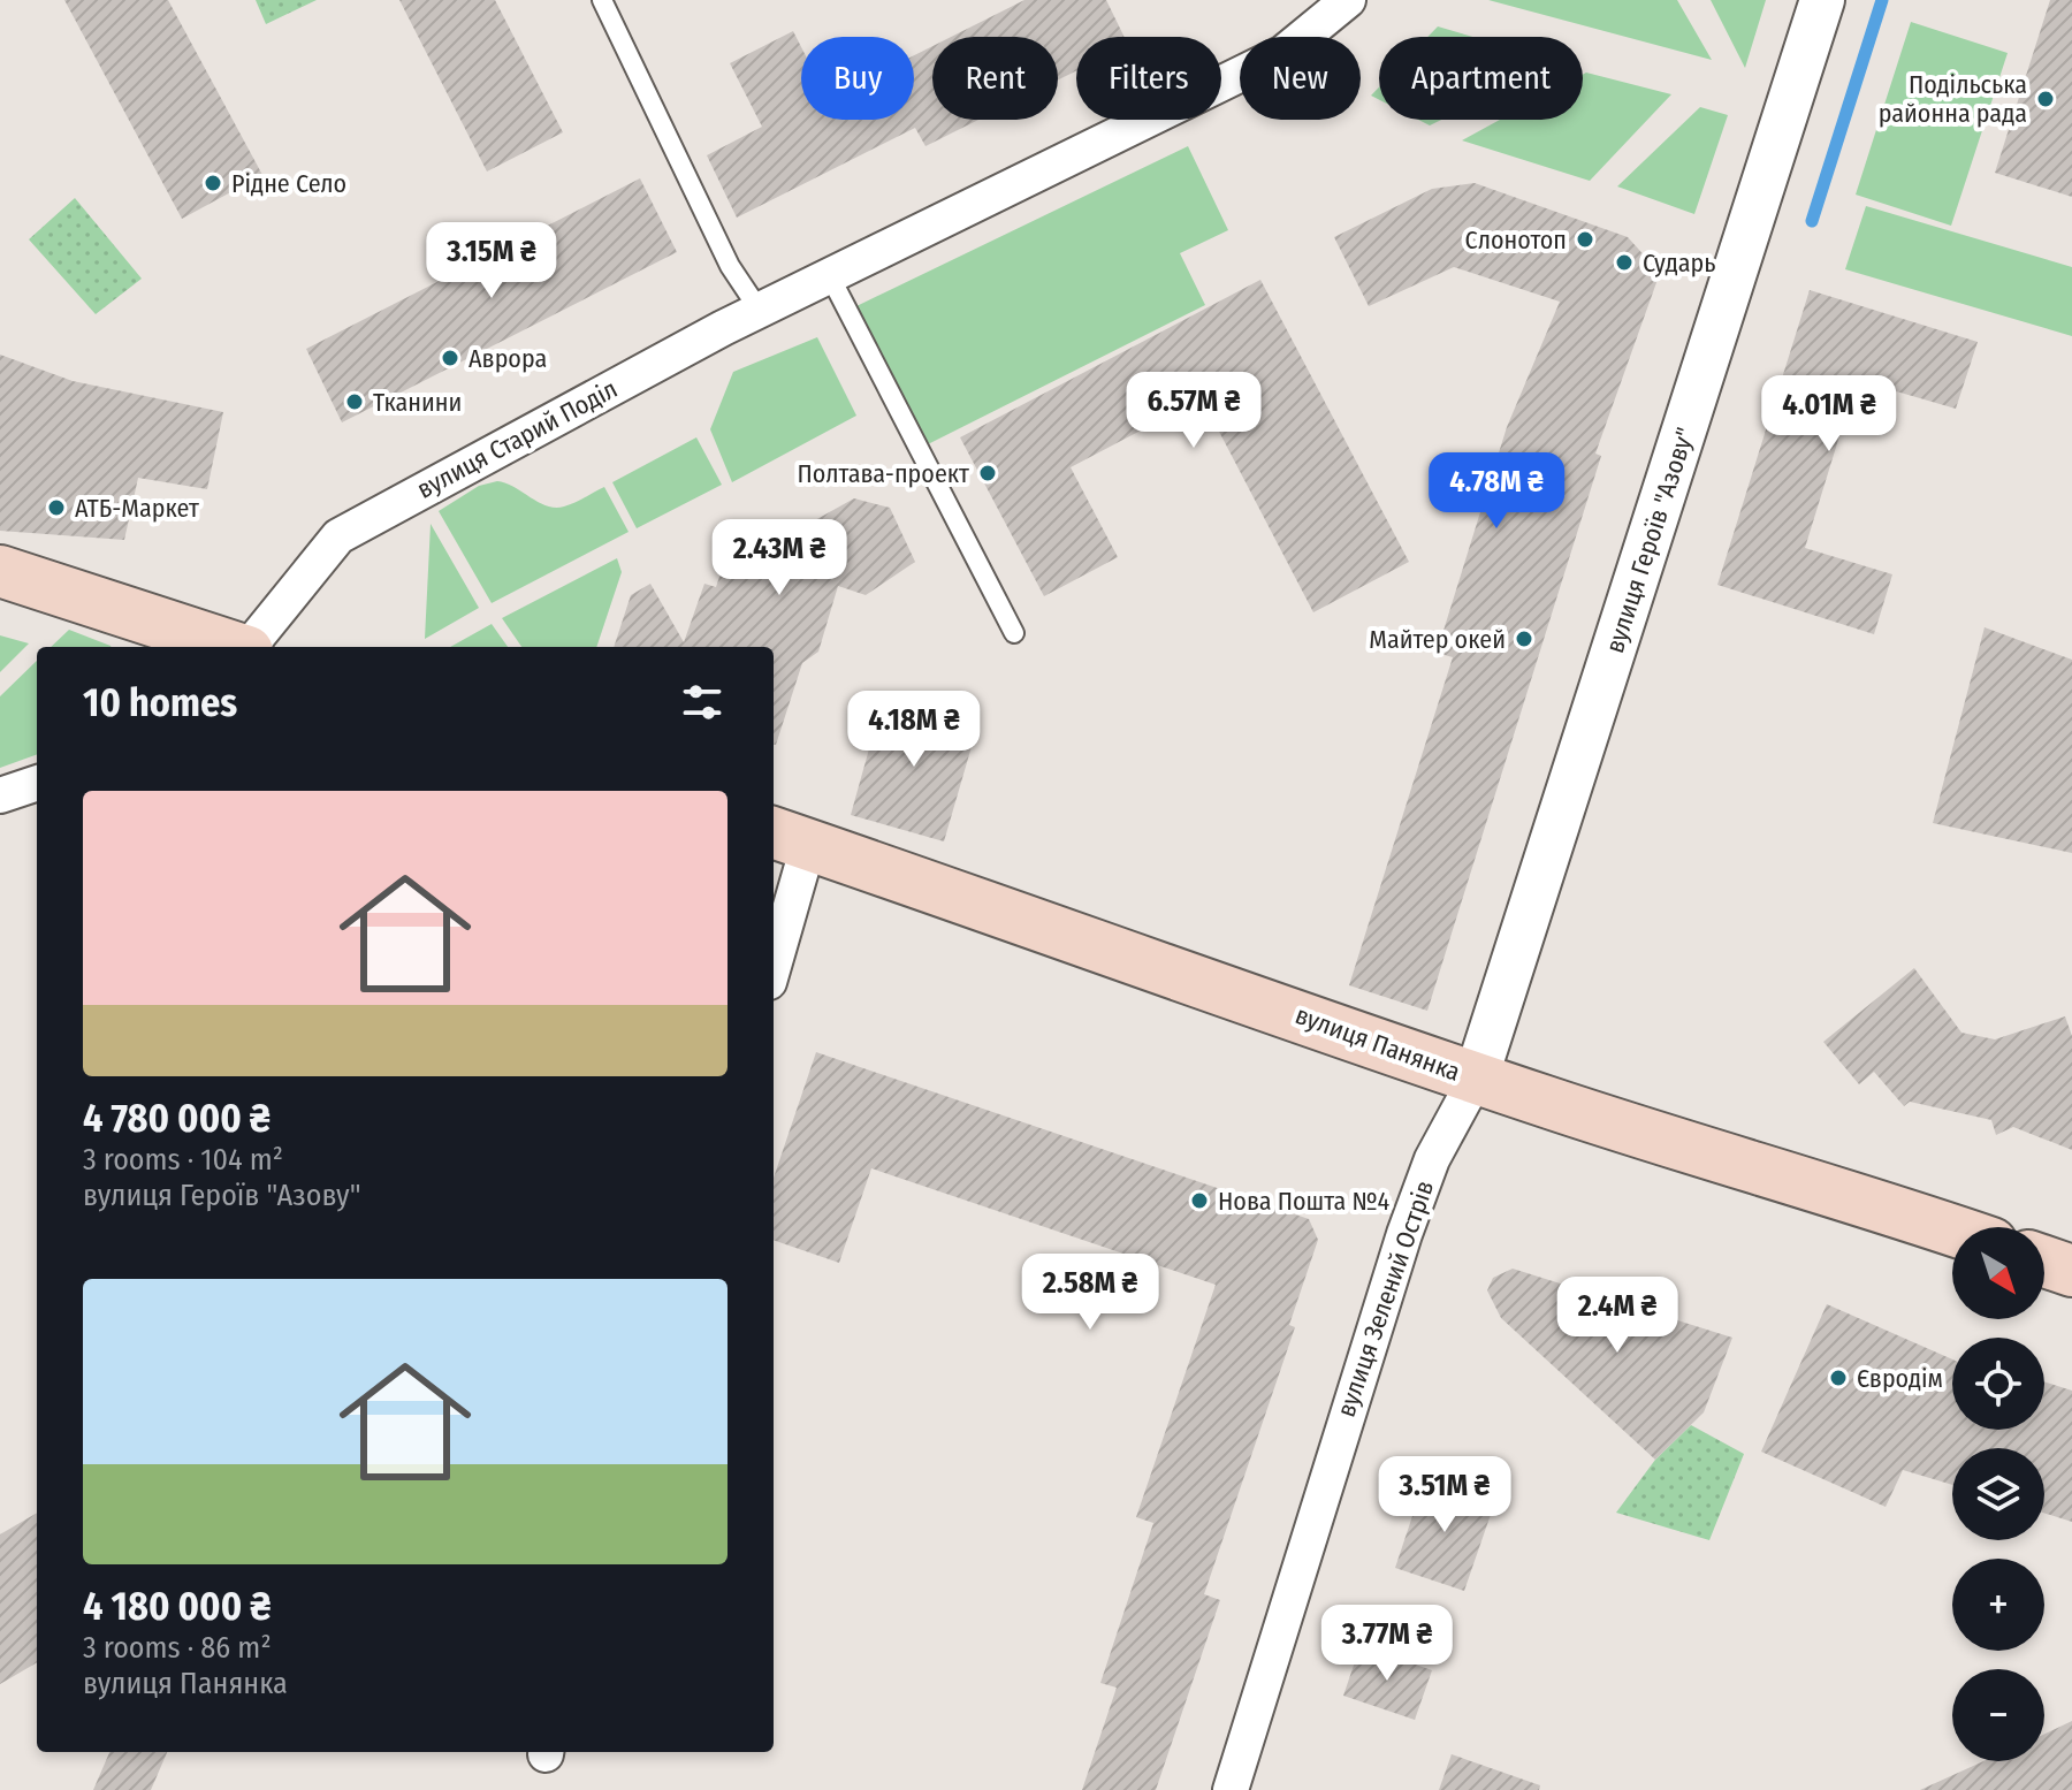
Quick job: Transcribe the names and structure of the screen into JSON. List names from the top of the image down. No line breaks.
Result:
{"streets":{"main road":["вулиця Панянка"],"street":["вулиця Старий Поділ","вулиця Героїв \"Азову\"","вулиця Зелений Острів"]},"crossings":[["вулиця Героїв \"Азову\"","вулиця Панянка"],["вулиця Героїв \"Азову\"","вулиця Зелений Острів"],["вулиця Панянка","вулиця Зелений Острів"]],"places":["Подільська районна рада","Рідне Село","Слонотоп","Сударь","Аврора","Тканини","Полтава-проект","АТБ-Маркет","Майтер окей","Нова Пошта №4","Євродім"],"north":"bottom right","page":{"chip":["Buy","Rent","Filters","New","Apartment"],"price":["3.15M ₴","6.57M ₴","4.01M ₴","4.78M ₴","2.43M ₴","4.18M ₴","2.58M ₴","2.4M ₴","3.51M ₴","3.77M ₴"],"heading":"10 homes","list":[{"name":"4 780 000 ₴","note":"3 rooms · 104 m² · вулиця Героїв \"Азову\""},{"name":"4 180 000 ₴","note":"3 rooms · 86 m² · вулиця Панянка"}],"map_buttons":["+","−"]}}
